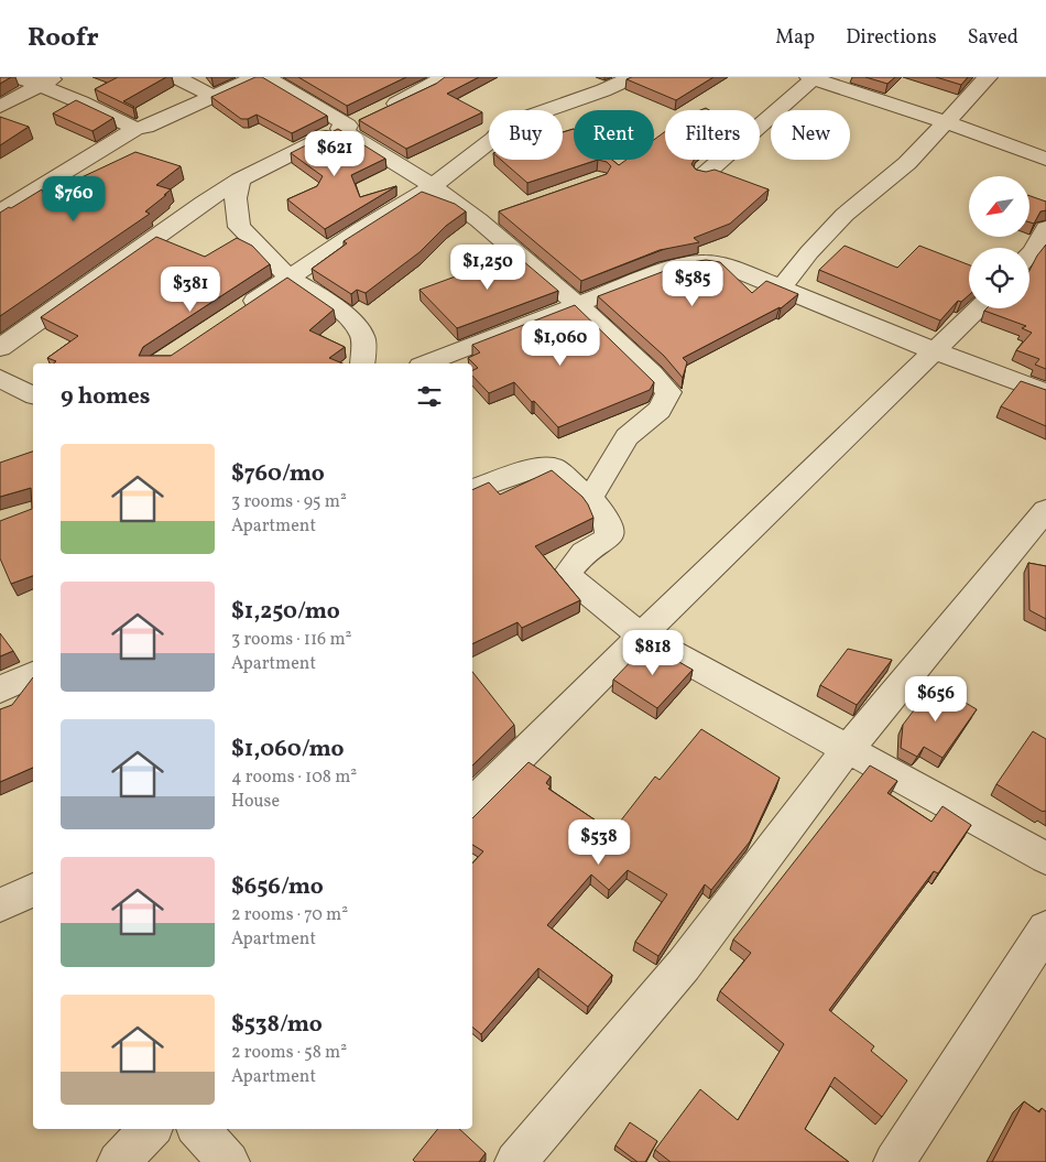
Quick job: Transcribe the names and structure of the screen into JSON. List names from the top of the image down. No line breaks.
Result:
{"north":"bottom left","page":{"header":"Roofr","nav":["Map","Directions","Saved"],"chip":["Buy","Rent","Filters","New"],"price":["$621","$760","$1,250","$585","$381","$1,060","$818","$656","$538"],"heading":"9 homes","list":[{"name":"$760/mo","note":"3 rooms · 95 m² · Apartment"},{"name":"$1,250/mo","note":"3 rooms · 116 m² · Apartment"},{"name":"$1,060/mo","note":"4 rooms · 108 m² · House"},{"name":"$656/mo","note":"2 rooms · 70 m² · Apartment"},{"name":"$538/mo","note":"2 rooms · 58 m² · Apartment"}]}}
